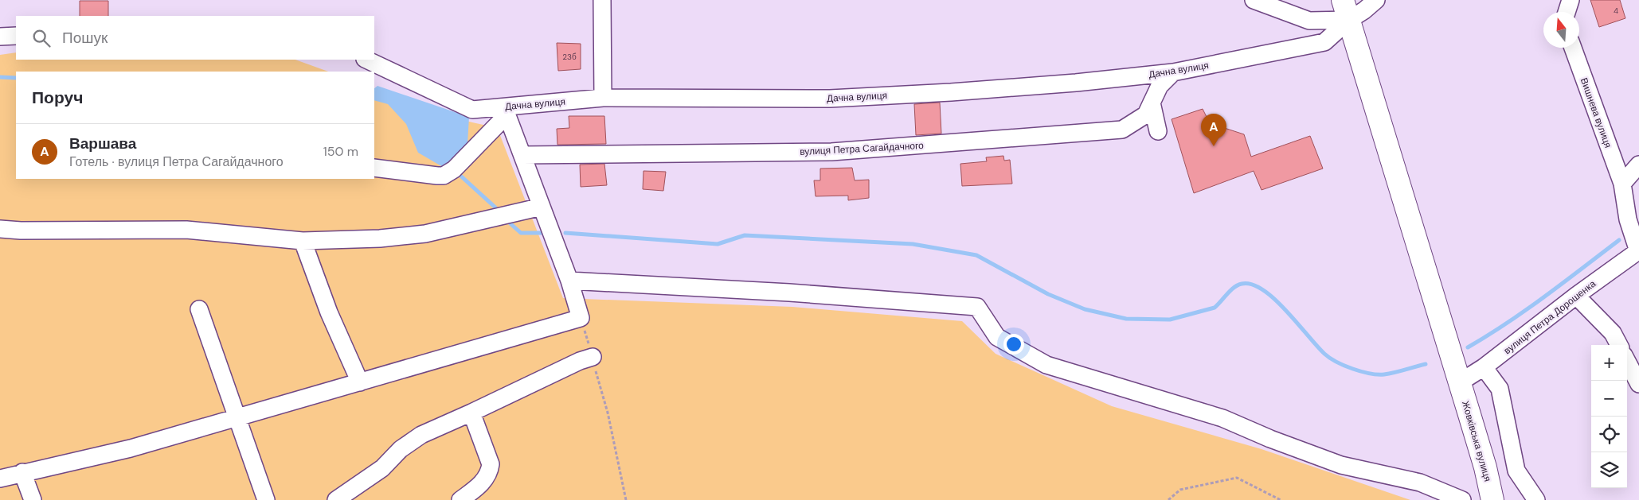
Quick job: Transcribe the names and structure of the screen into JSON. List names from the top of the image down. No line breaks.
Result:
{"streets":{"highway":["Жовківська вулиця"],"street":["Дачна вулиця","Вишнева вулиця","вулиця Петра Сагайдачного","вулиця Петра Дорошенка"]},"crossings":[["Дачна вулиця","вулиця Петра Сагайдачного"],["Дачна вулиця","Жовківська вулиця"],["Вишнева вулиця","вулиця Петра Дорошенка"],["вулиця Петра Дорошенка","Жовківська вулиця"]],"house_numbers":["4","23б"],"north":"top","page":{"search":"Пошук","heading":"Поруч","pins":"A","list":[{"mark":"A","name":"Варшава","note":"Готель · вулиця Петра Сагайдачного","value":"150 m"}],"map_buttons":["+","−"]}}
